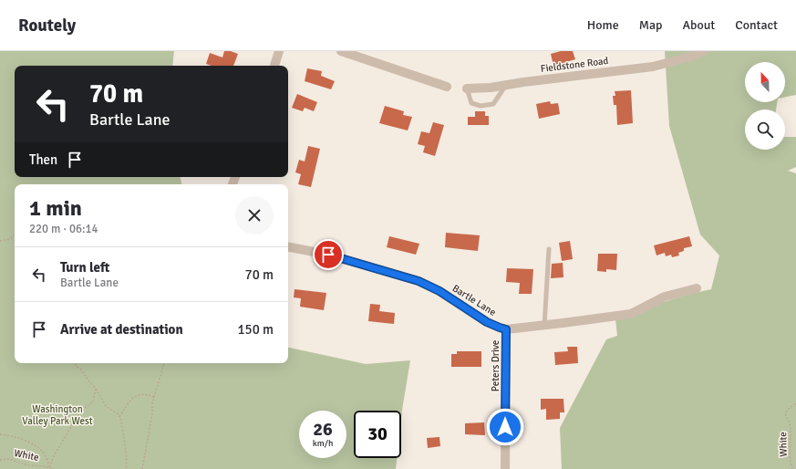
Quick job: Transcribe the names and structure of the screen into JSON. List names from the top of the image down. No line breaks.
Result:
{"streets":{"street":["Fieldstone Road","Bartle Lane","Peters Drive"],"path":["White"]},"crossings":[["Bartle Lane","Peters Drive"]],"parks":["Washington Valley Park West"],"north":"top","page":{"header":"Routely","nav":["Home","Map","About","Contact"],"turn":["70 m","Bartle Lane"],"then":"Then","heading":["1 min","220 m · 06:14"],"list":[{"name":"Turn left","note":"Bartle Lane","value":"70 m"},{"name":"Arrive at destination","value":"150 m"}],"speed":"26 km/h","limit":"30"}}
